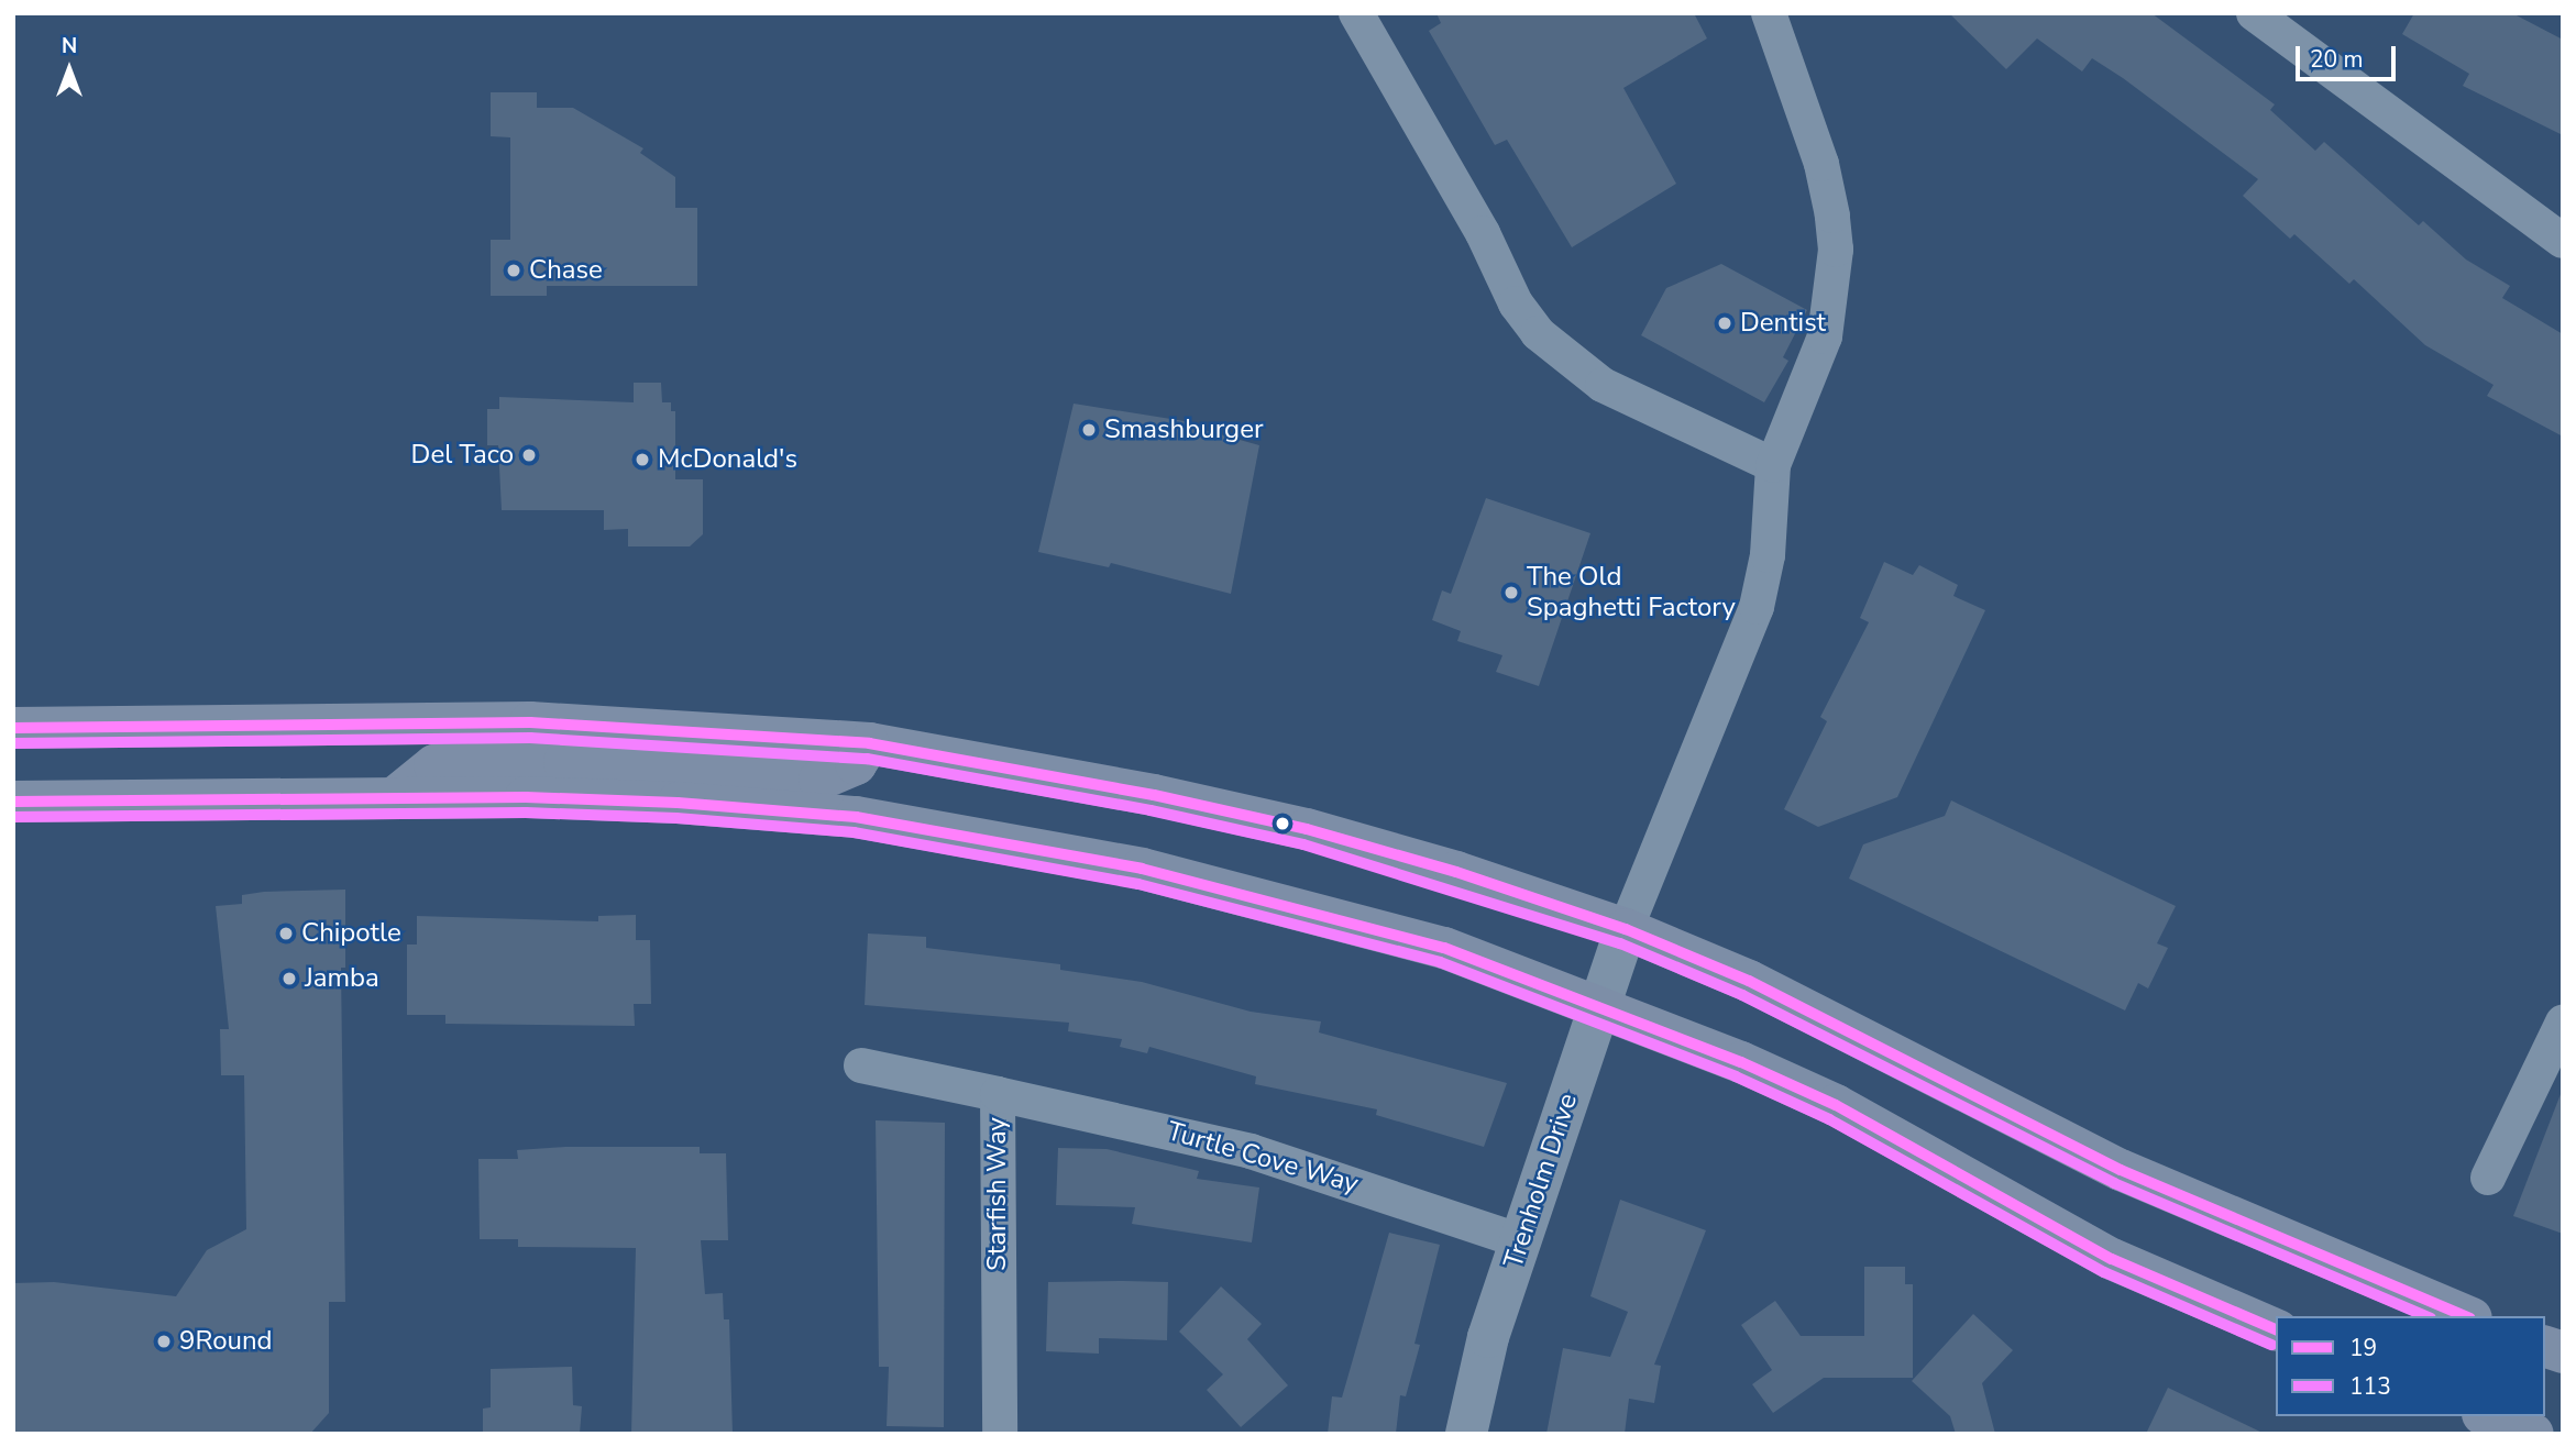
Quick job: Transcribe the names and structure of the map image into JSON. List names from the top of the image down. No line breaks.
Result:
{"streets":{"street":["Turtle Cove Way","Trenholm Drive","Starfish Way"]},"crossings":[["Turtle Cove Way","Trenholm Drive"],["Turtle Cove Way","Starfish Way"]],"places":["Chase","Dentist","Smashburger","Del Taco","McDonald's","The Old Spaghetti Factory","Chipotle","Jamba","9Round"],"lines":["transit line 19","transit line 113"],"legend":["19","113"],"scale_bar":"20 m","north":"top"}
